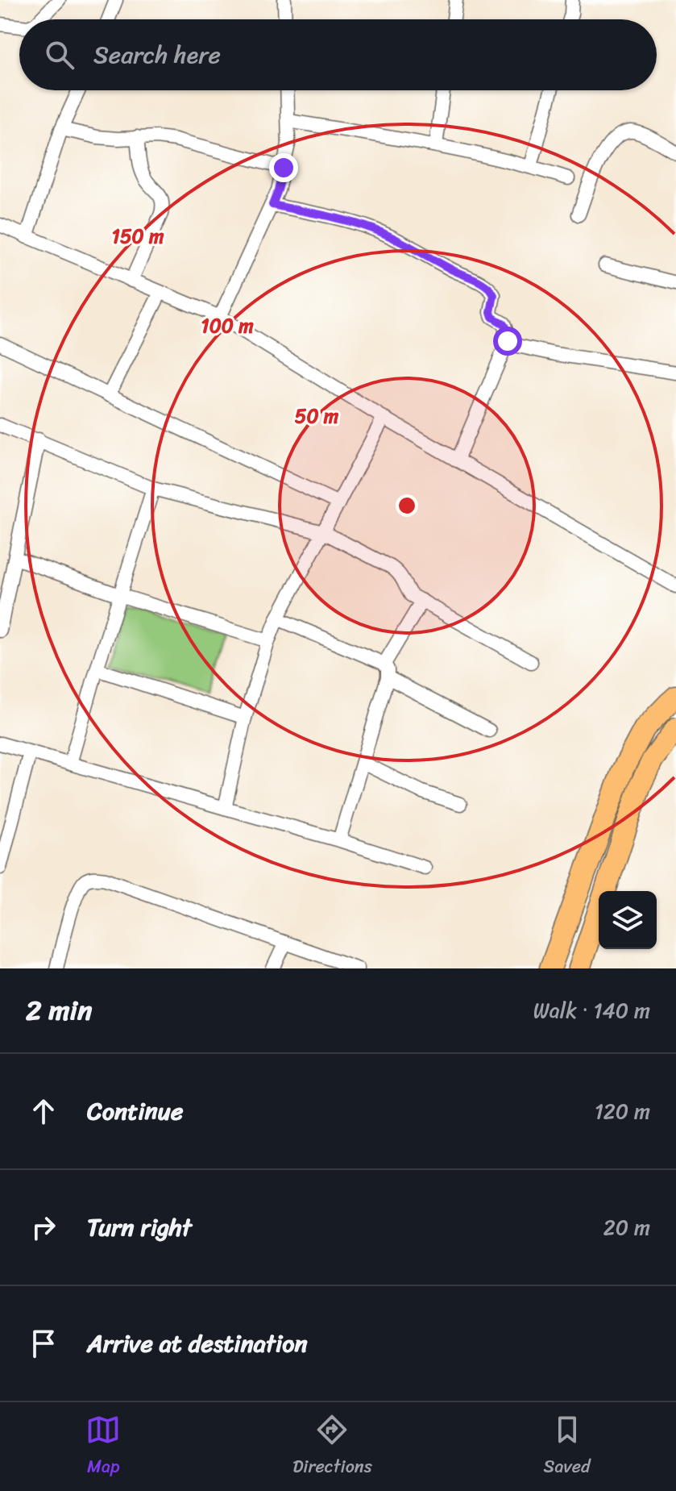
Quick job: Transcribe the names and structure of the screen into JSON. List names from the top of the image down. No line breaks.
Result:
{"page":{"search":"Search here","heading":["2 min","Walk · 140 m"],"list":[["Continue","120 m"],["Turn right","20 m"],"Arrive at destination"],"nav":["Map","Directions","Saved"]},"rings":["150 m","100 m","50 m"]}
